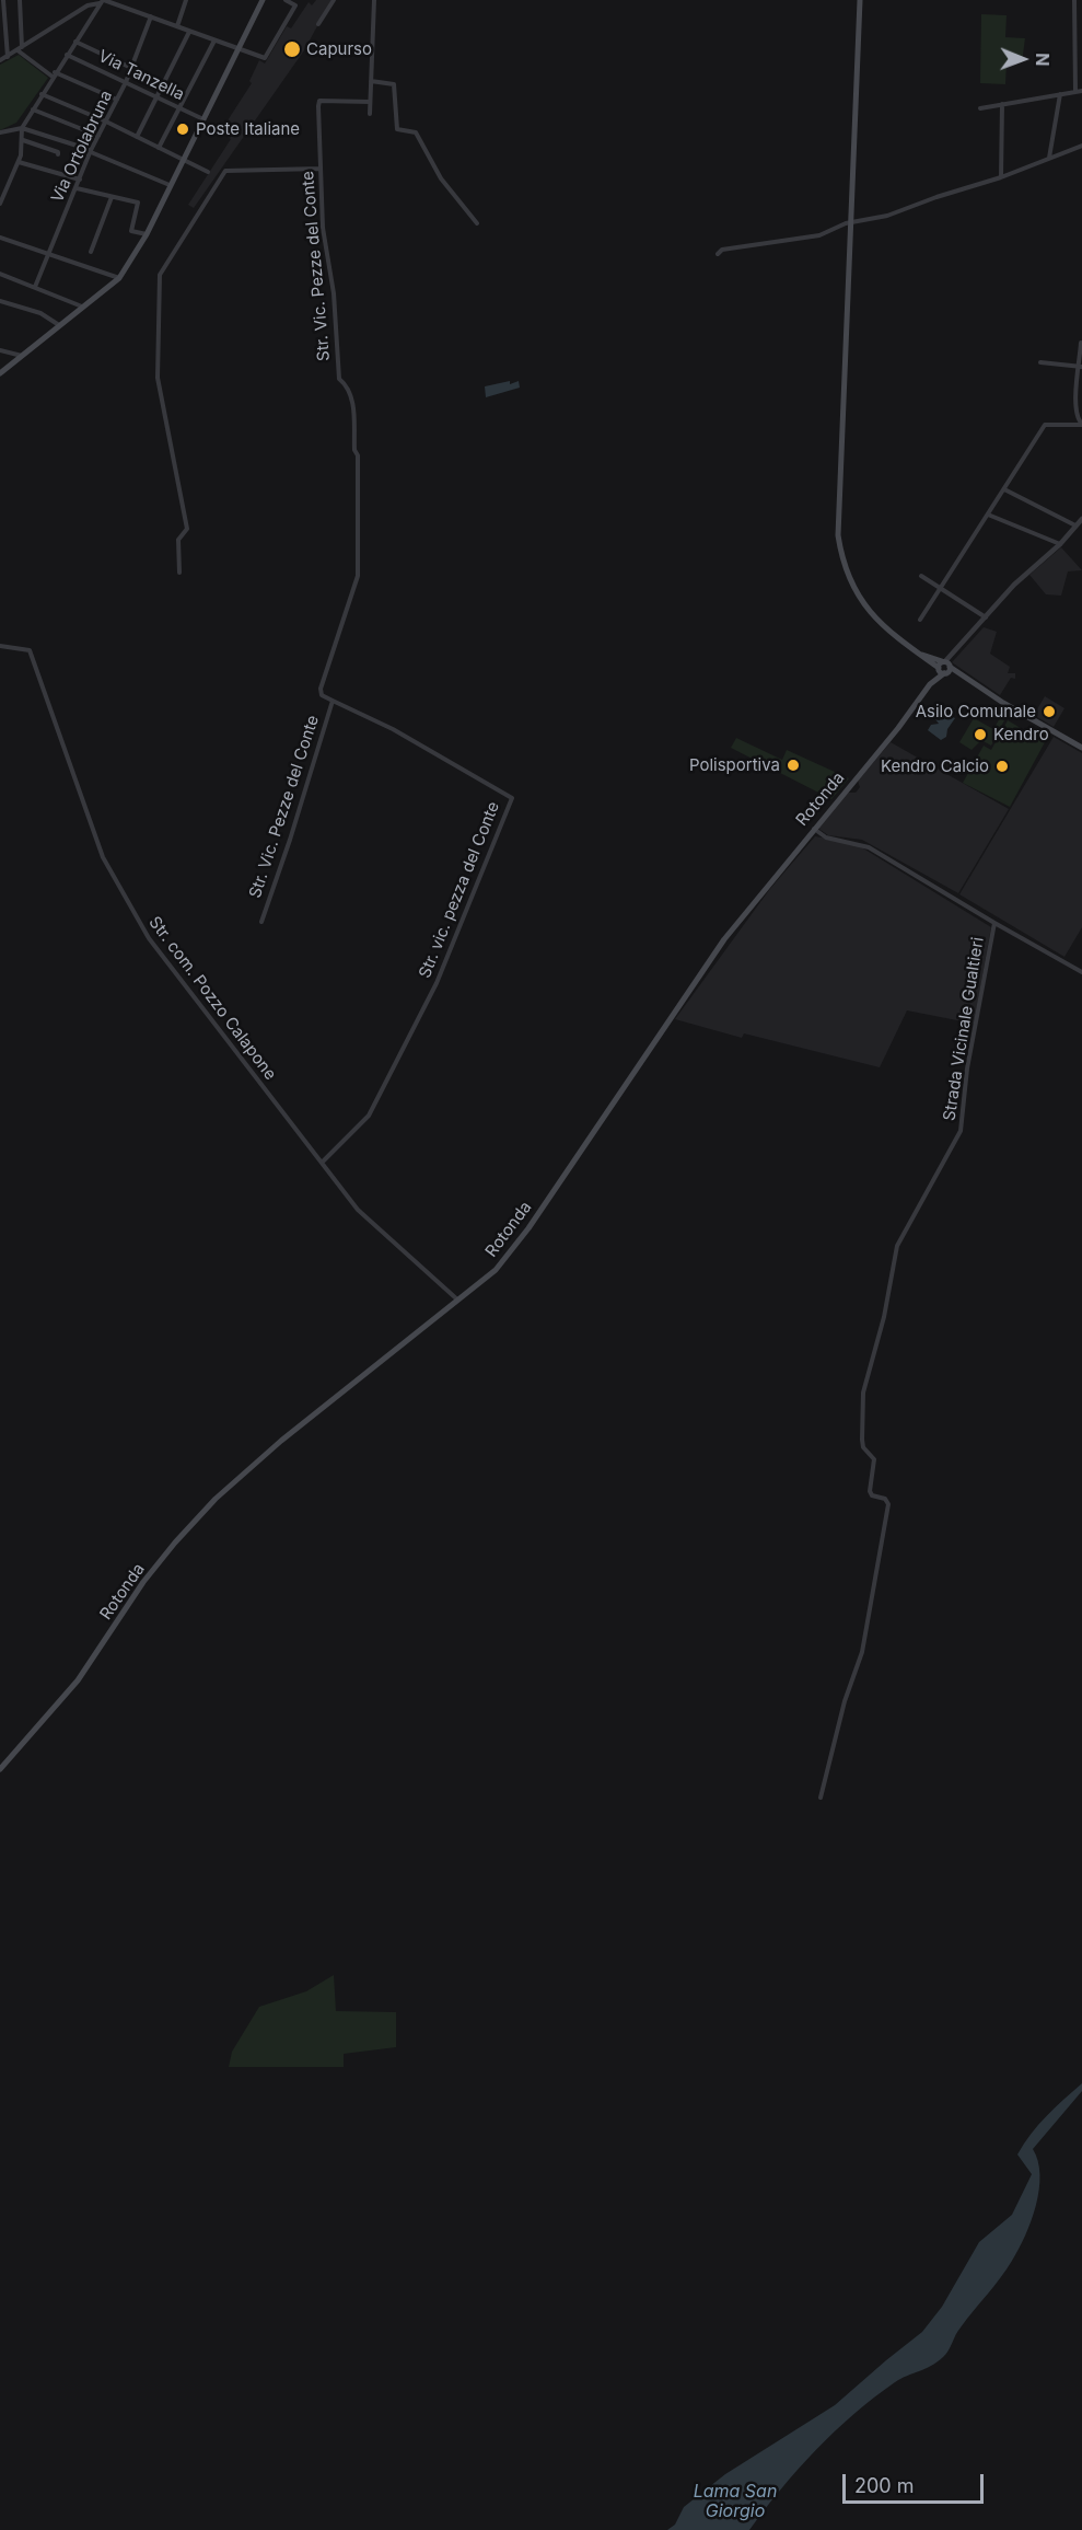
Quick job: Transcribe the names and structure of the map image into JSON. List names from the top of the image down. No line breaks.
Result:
{"streets":{"main road":["Rotonda"],"street":["Via Tanzella","Via Ortolabruna","Str. Vic. Pezze del Conte","Str. vic. pezza del Conte","Str. com. Pozzo Calapone","Strada Vicinale Gualtieri"]},"crossings":[["Via Tanzella","Via Ortolabruna"],["Str. Vic. Pezze del Conte","Str. vic. pezza del Conte"],["Rotonda","Str. com. Pozzo Calapone"],["Rotonda","Strada Vicinale Gualtieri"],["Str. vic. pezza del Conte","Str. com. Pozzo Calapone"]],"water":["Lama San Giorgio"],"places":["Capurso","Poste Italiane","Asilo Comunale","Kendro","Polisportiva","Kendro Calcio"],"scale_bar":"200 m","north":"right"}
